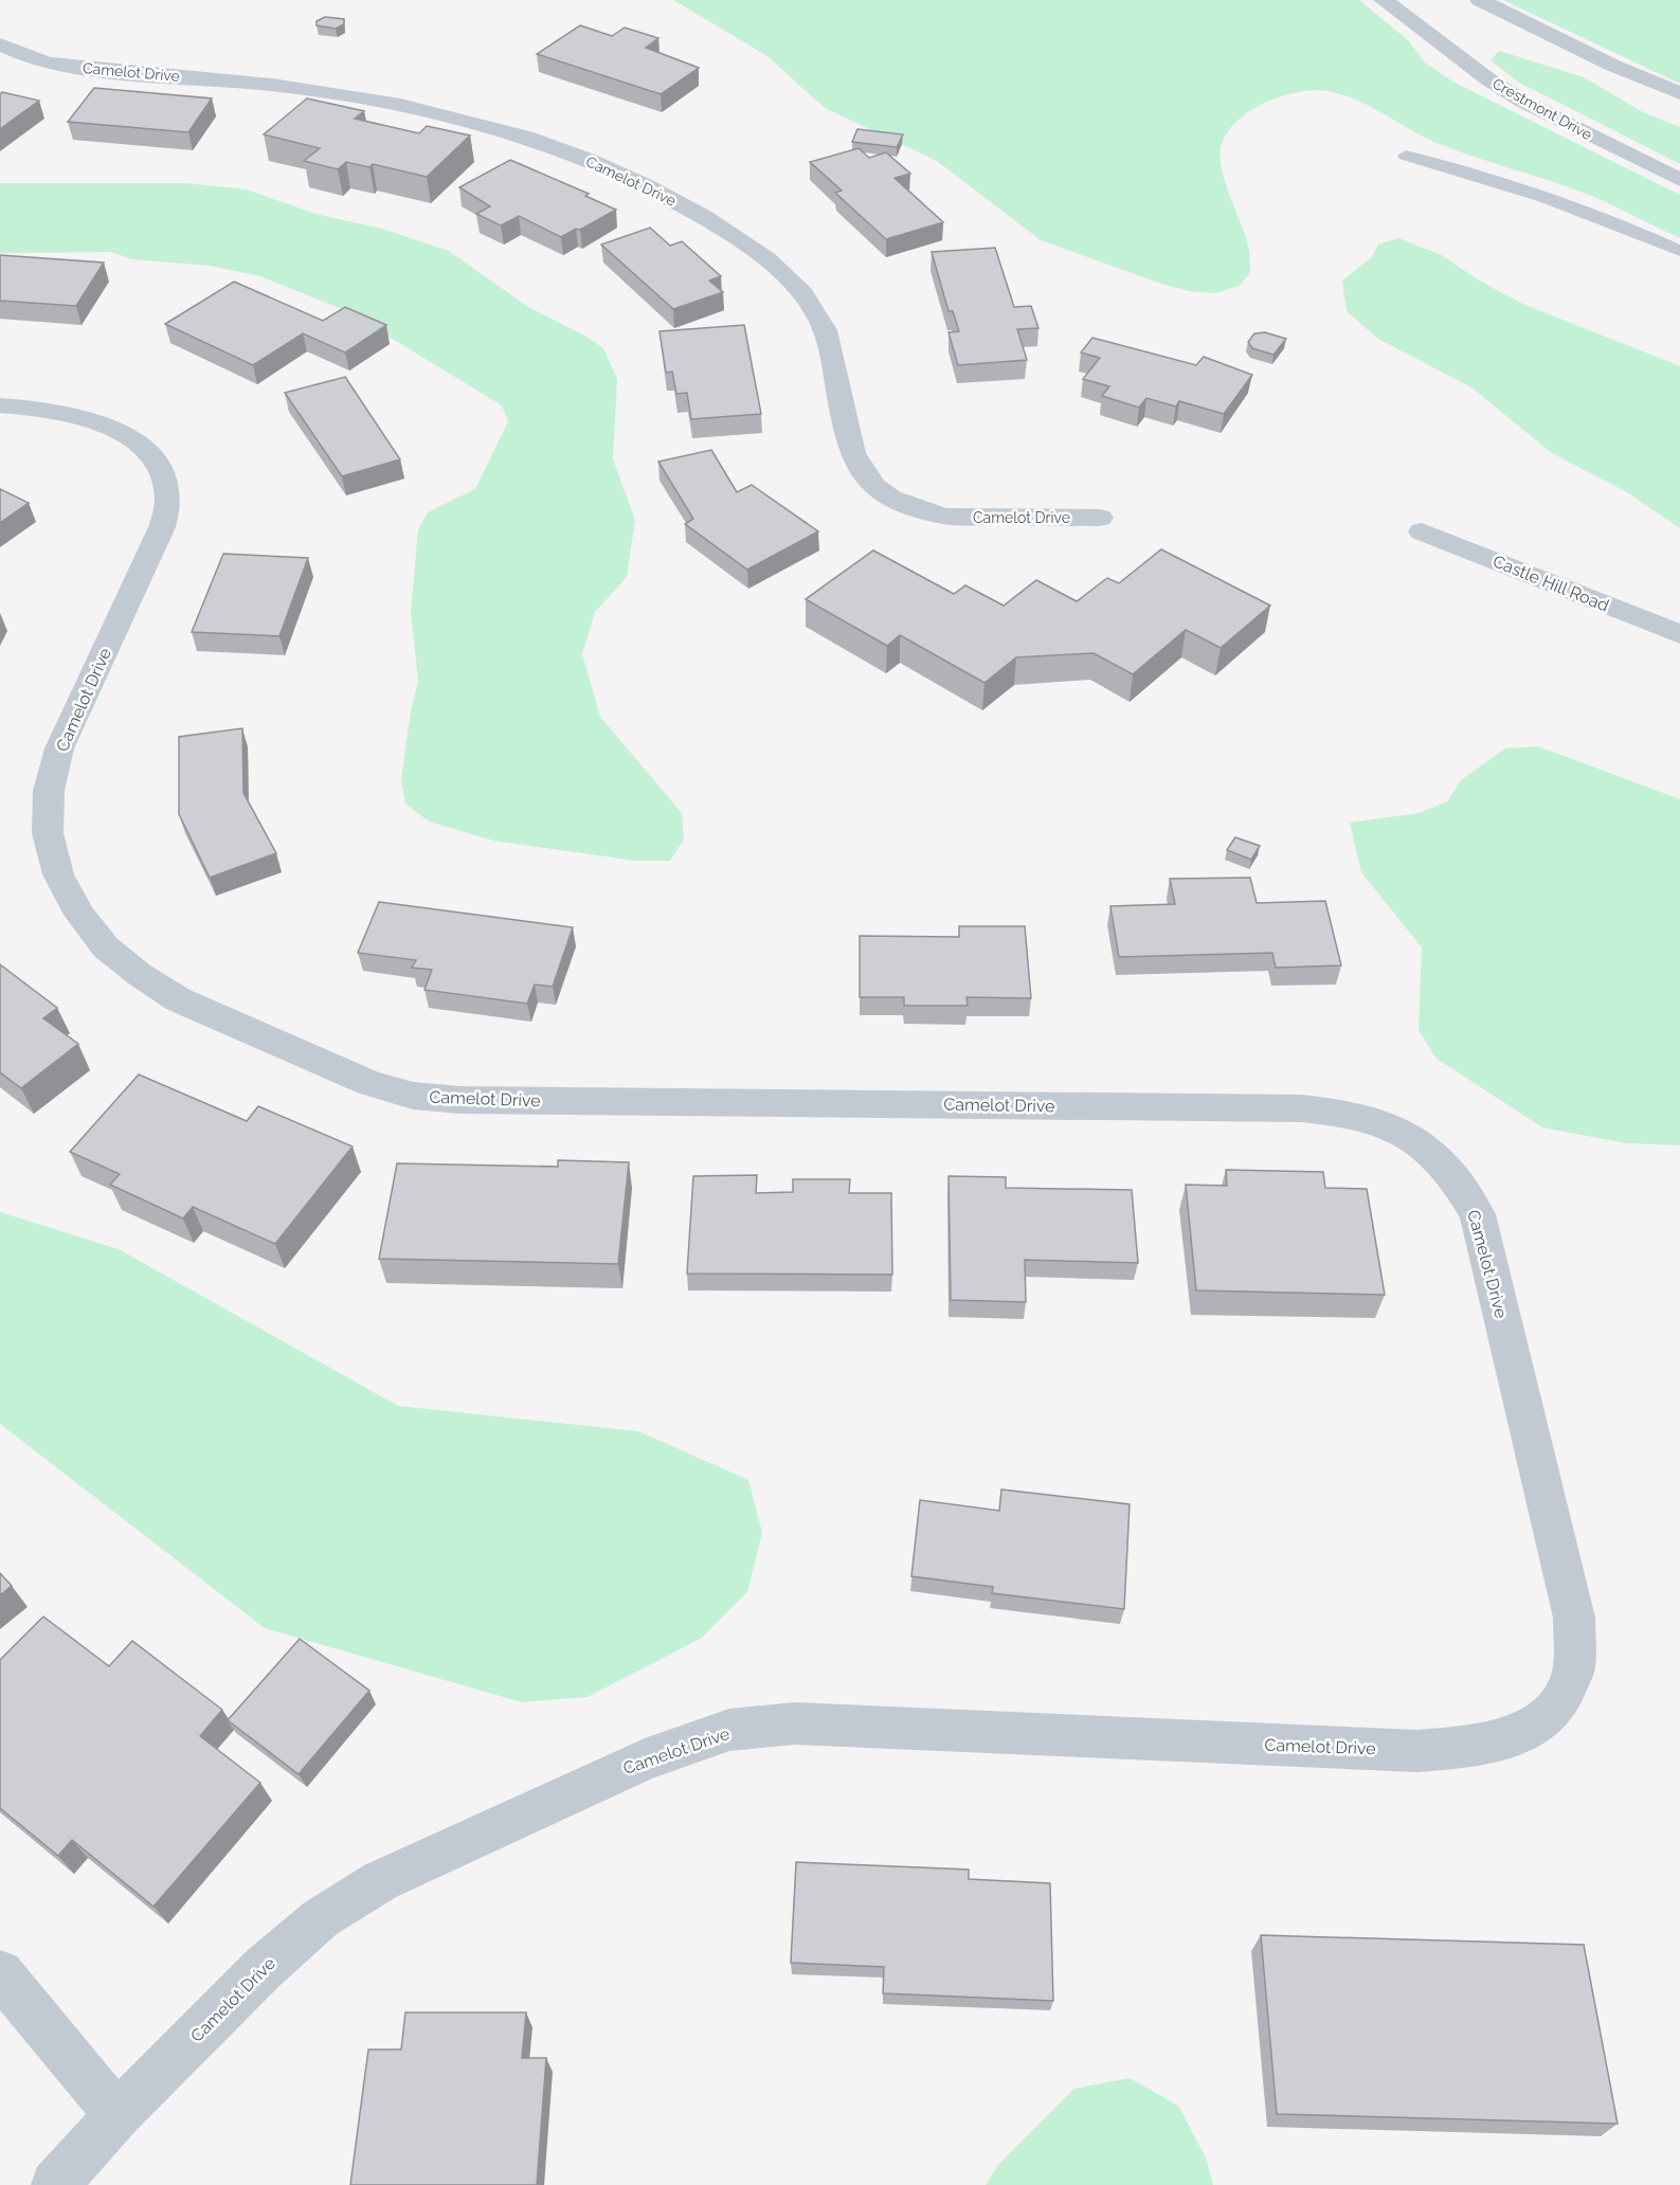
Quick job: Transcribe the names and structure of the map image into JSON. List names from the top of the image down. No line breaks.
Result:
{"streets":{"street":["Camelot Drive","Crestmont Drive","Castle Hill Road"]}}
